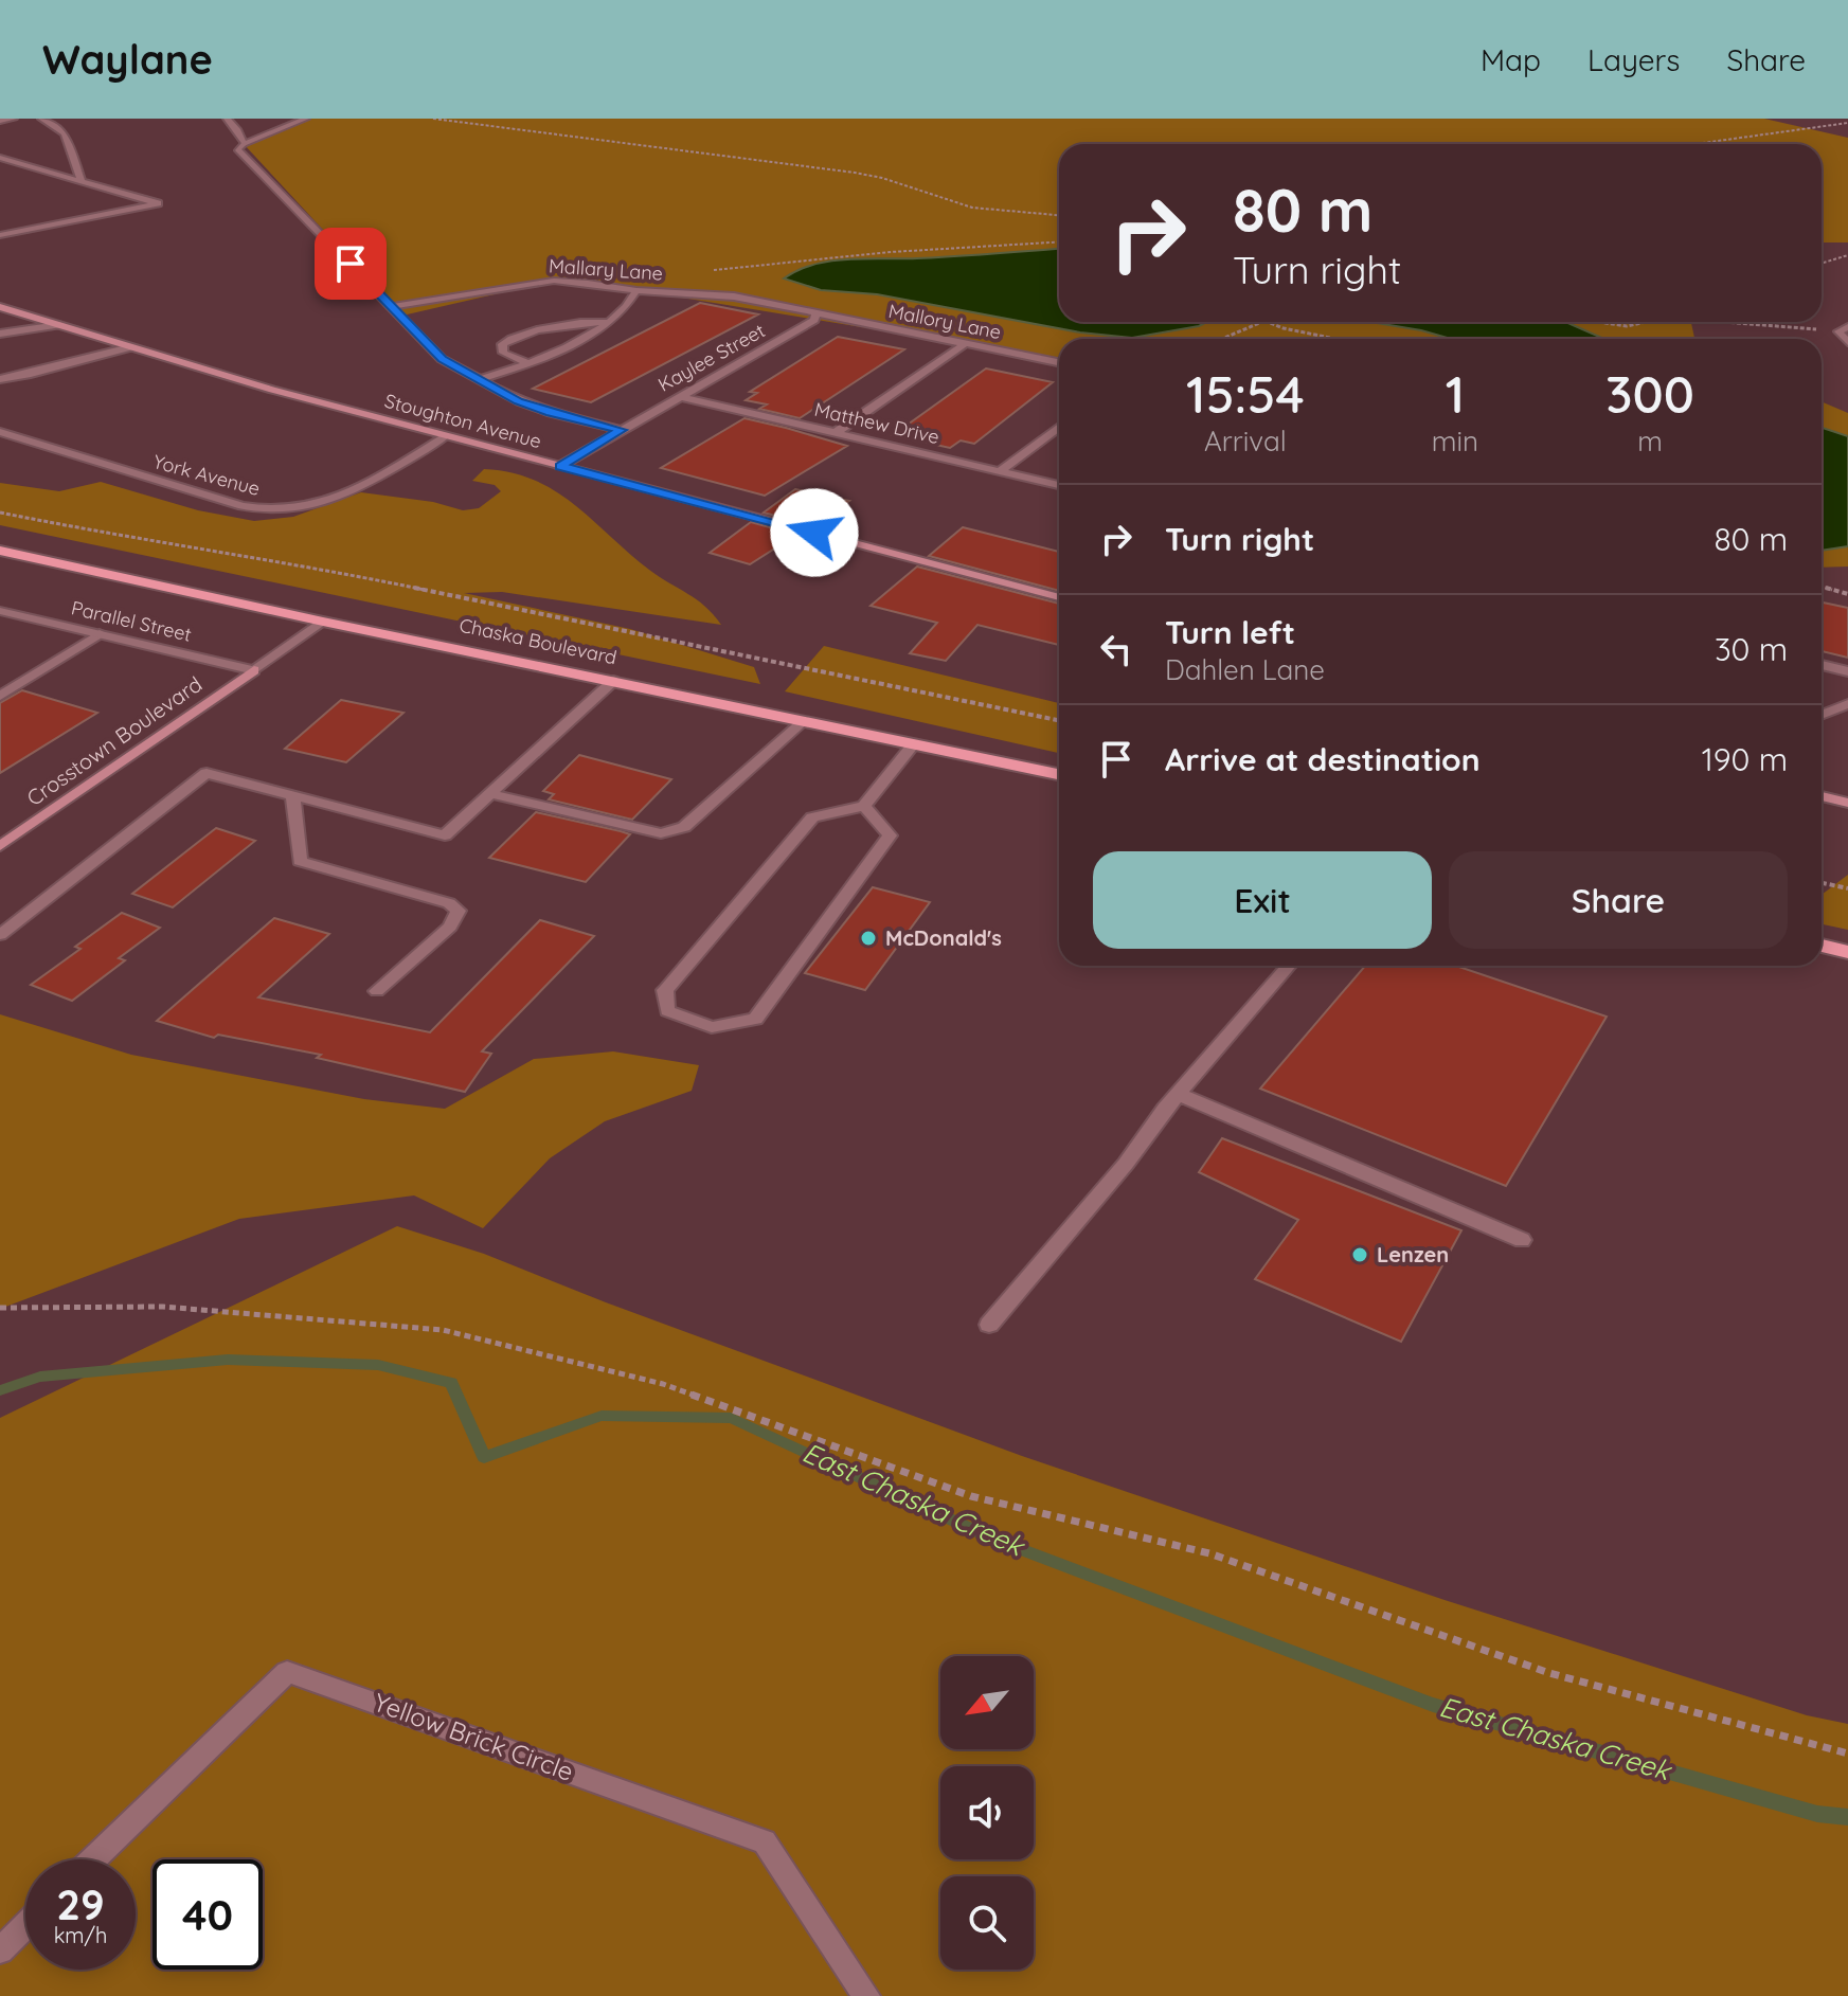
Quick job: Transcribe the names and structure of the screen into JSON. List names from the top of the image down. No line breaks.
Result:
{"streets":{"main road":["Chaska Boulevard"],"street":["Mallary Lane","Mallory Lane","Kaylee Street","Stoughton Avenue","Matthew Drive","York Avenue","Parallel Street","Crosstown Boulevard","Yellow Brick Circle"]},"crossings":[["Mallary Lane","Mallory Lane"],["Mallary Lane","Kaylee Street"],["Mallory Lane","Kaylee Street"],["Kaylee Street","Stoughton Avenue"],["Kaylee Street","Matthew Drive"],["Stoughton Avenue","York Avenue"],["Parallel Street","Crosstown Boulevard"]],"water":["East Chaska Creek"],"places":["McDonald's","Lenzen"],"north":"bottom left","page":{"header":"Waylane","nav":["Map","Layers","Share"],"turn":["80 m","Turn right"],"eta":["15:54","Arrival","1","min","300","m"],"list":[{"name":"Turn right","value":"80 m"},{"name":"Turn left","note":"Dahlen Lane","value":"30 m"},{"name":"Arrive at destination","value":"190 m"}],"buttons":["Exit","Share"],"speed":"29 km/h","limit":"40"}}
